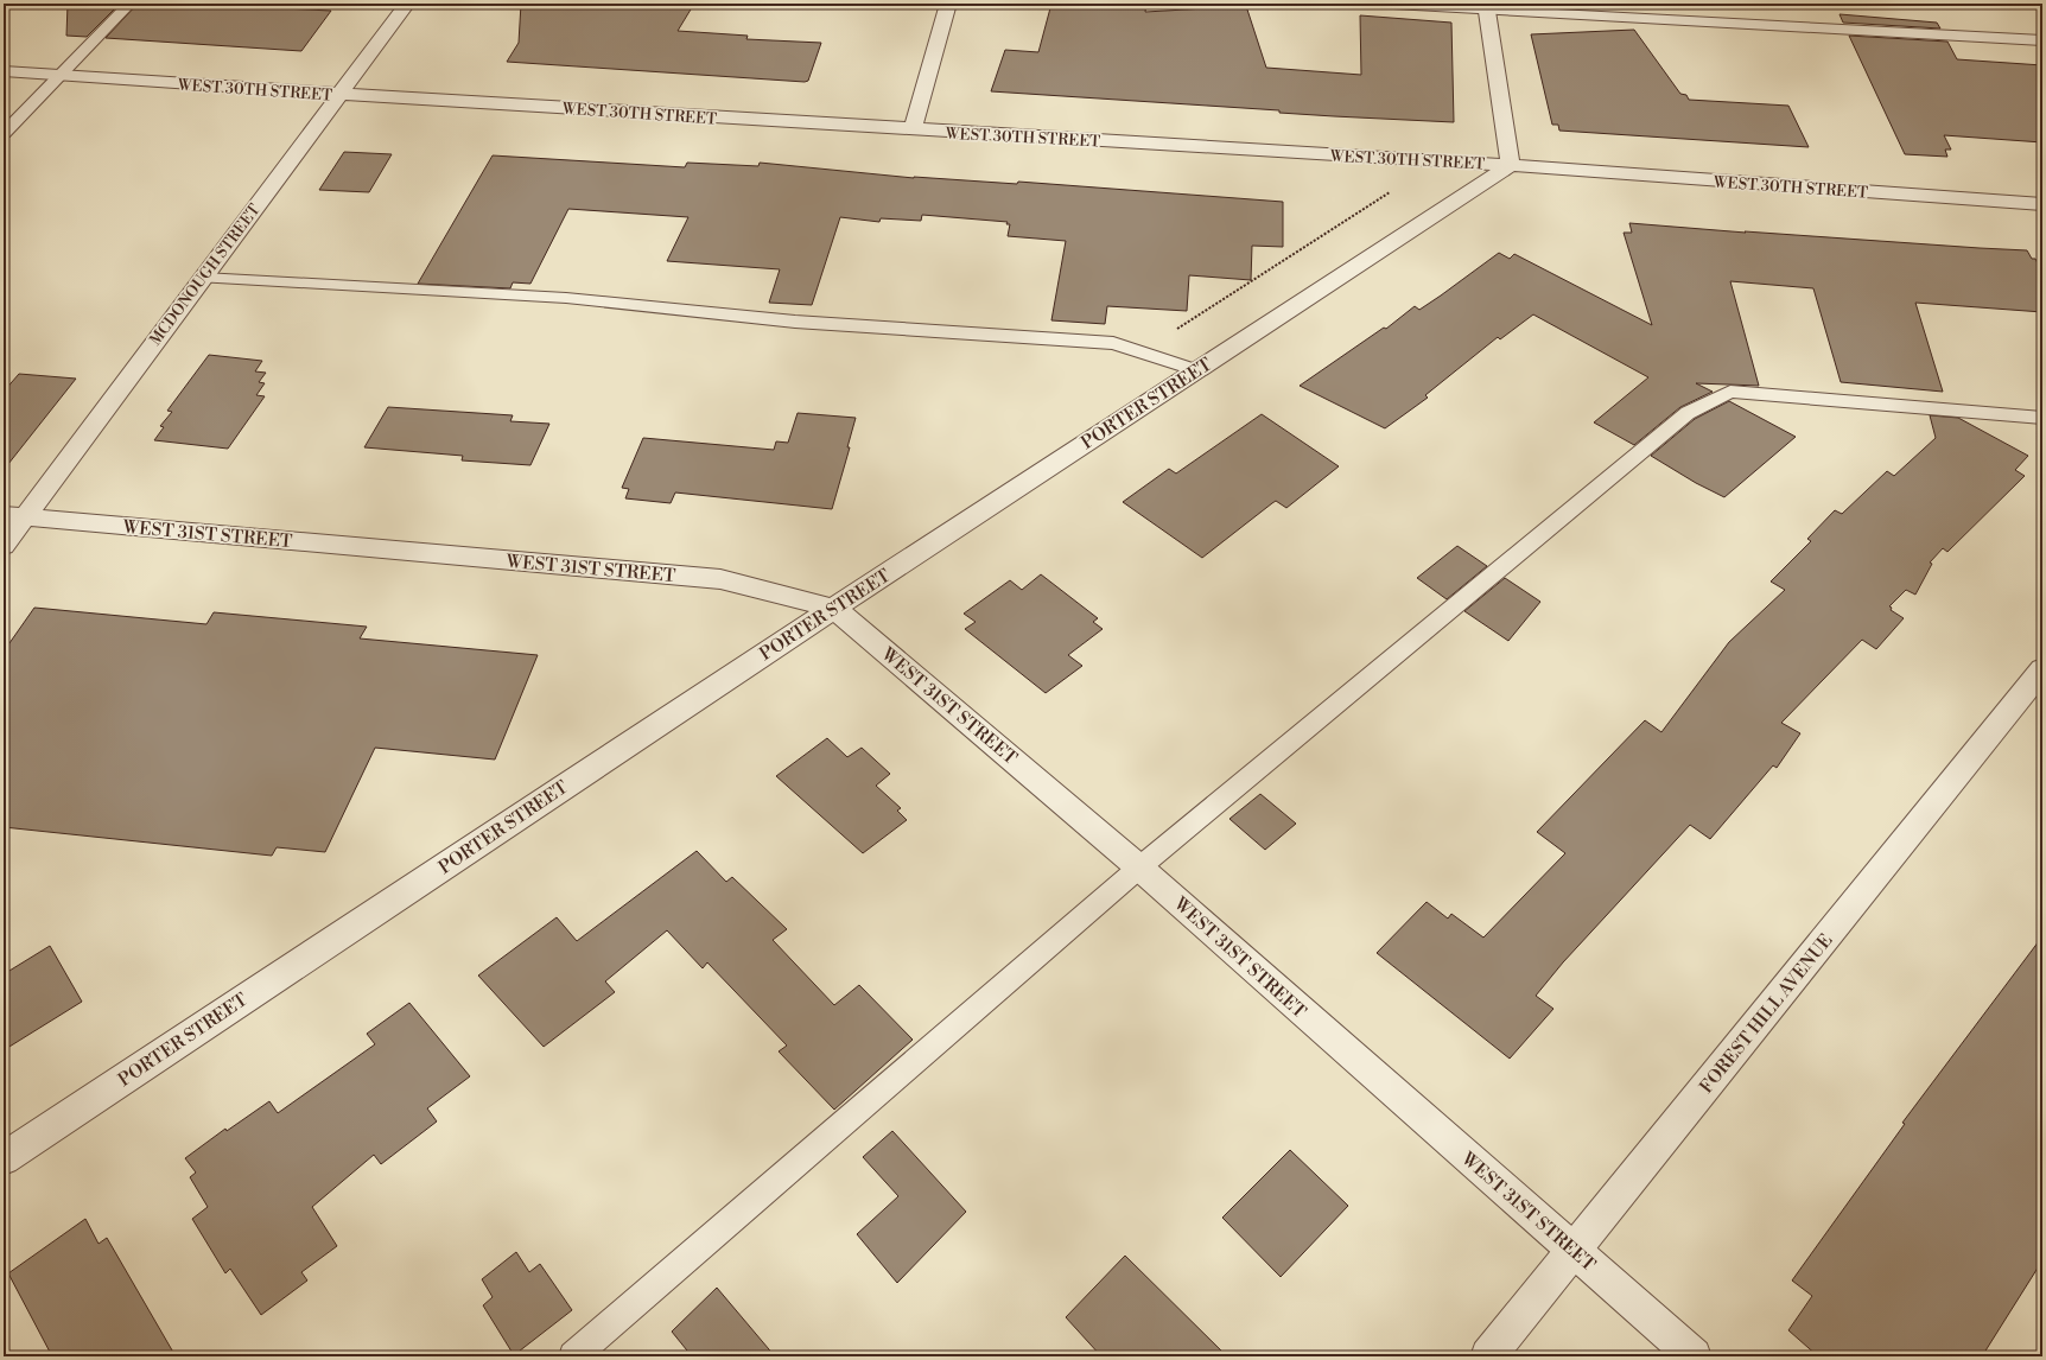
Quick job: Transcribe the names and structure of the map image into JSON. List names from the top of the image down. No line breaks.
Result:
{"streets":{"street":["WEST 30TH STREET","MCDONOUGH STREET","PORTER STREET","WEST 31ST STREET","FOREST HILL AVENUE"]},"crossings":[["WEST 30TH STREET","MCDONOUGH STREET"],["WEST 30TH STREET","PORTER STREET"],["MCDONOUGH STREET","WEST 31ST STREET"],["PORTER STREET","WEST 31ST STREET"],["WEST 31ST STREET","FOREST HILL AVENUE"]]}
